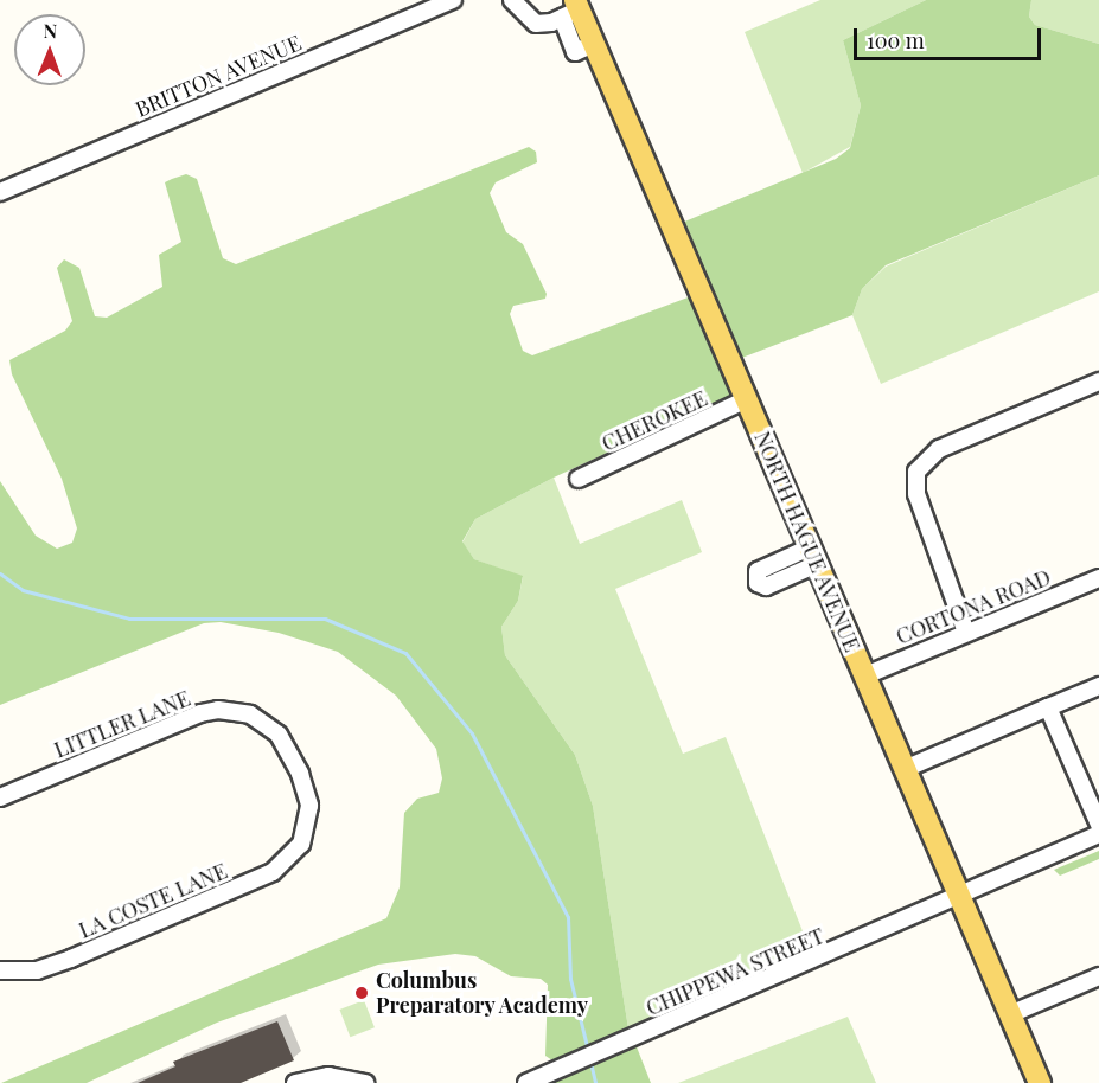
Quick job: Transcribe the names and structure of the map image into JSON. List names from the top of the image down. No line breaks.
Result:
{"streets":{"main road":["NORTH HAGUE AVENUE"],"street":["BRITTON AVENUE","CHEROKEE","CORTONA ROAD","LITTLER LANE","LA COSTE LANE","CHIPPEWA STREET"]},"crossings":[["CHEROKEE","NORTH HAGUE AVENUE"],["NORTH HAGUE AVENUE","CORTONA ROAD"],["NORTH HAGUE AVENUE","CHIPPEWA STREET"],["LITTLER LANE","LA COSTE LANE"]],"places":["Columbus Preparatory Academy"],"scale_bar":"100 m","north":"top"}
